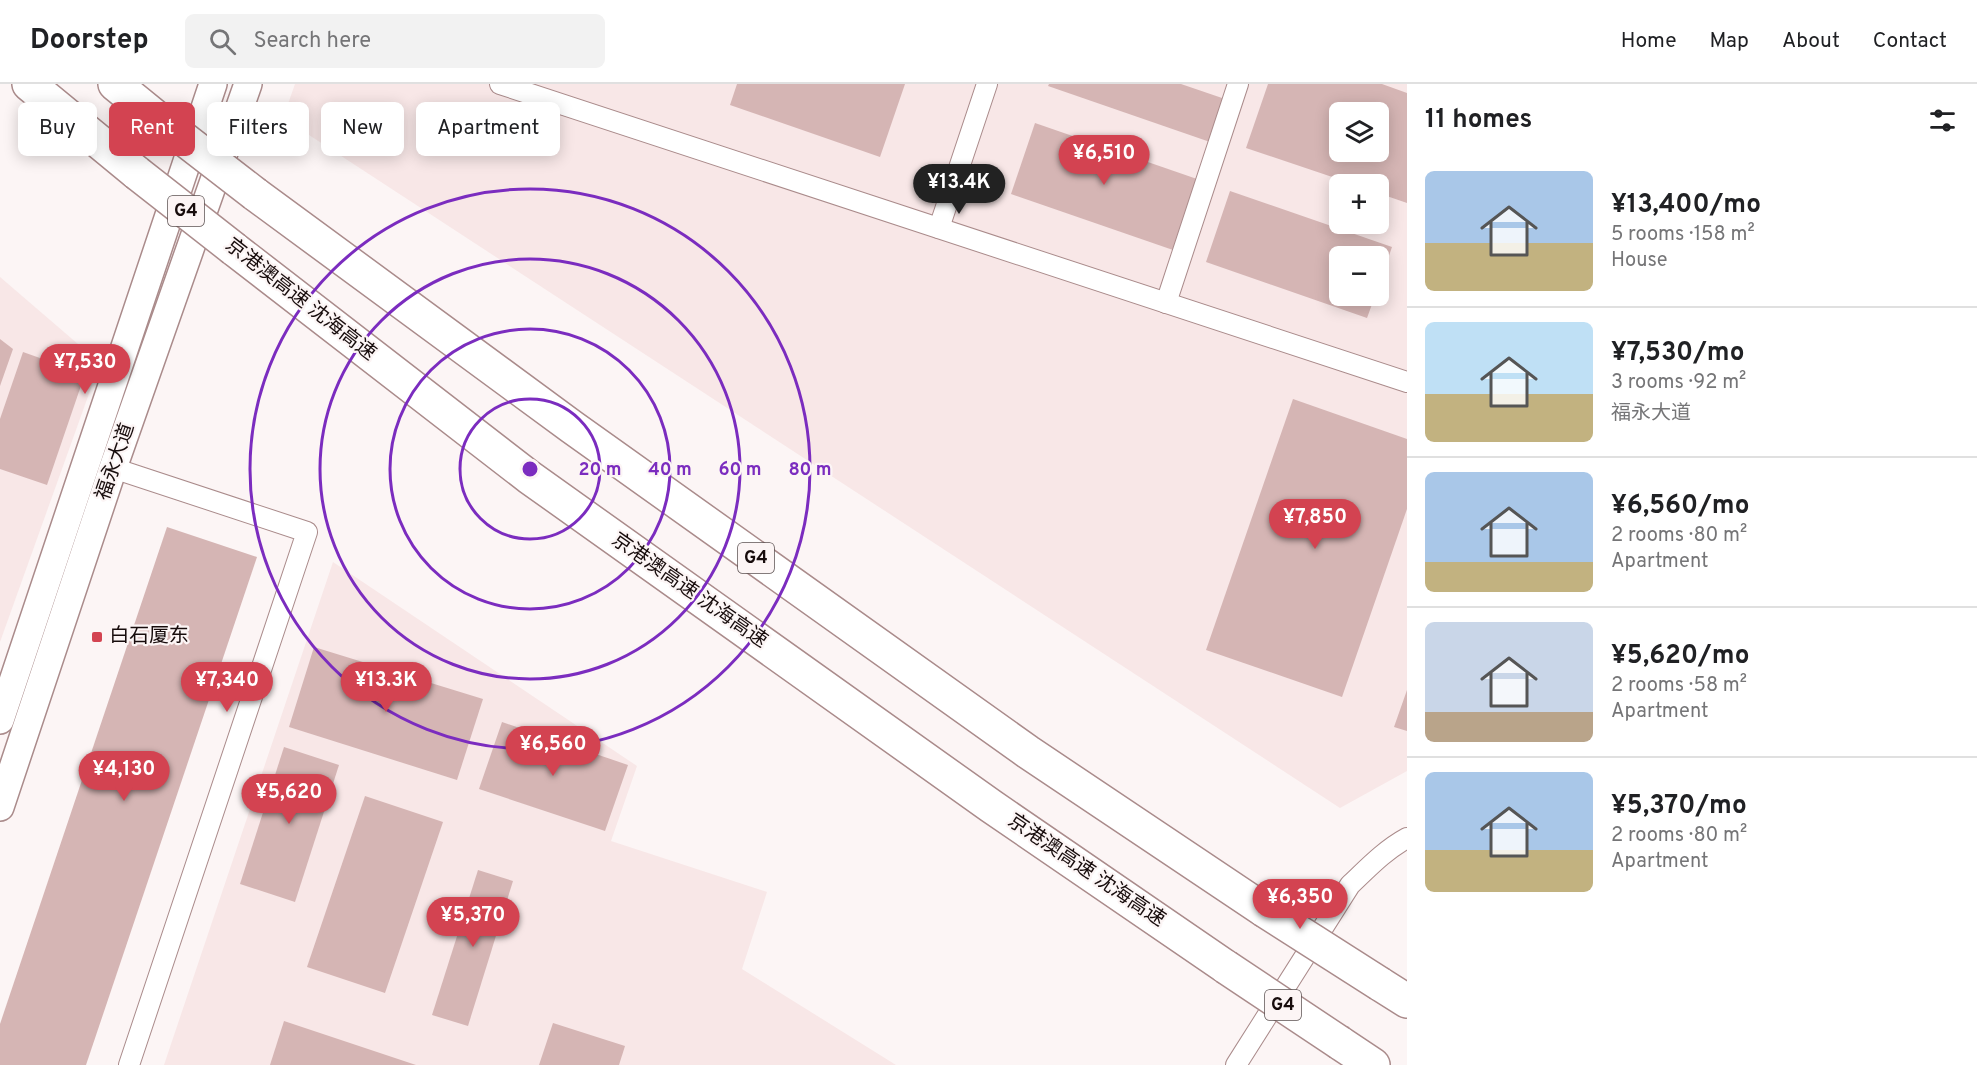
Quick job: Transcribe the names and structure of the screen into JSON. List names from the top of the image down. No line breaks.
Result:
{"streets":{"highway":["G4","京港澳高速 沈海高速"],"main road":["福永大道"]},"places":{"transit":["白石厦东"]},"page":{"header":"Doorstep","search":"Search here","nav":["Home","Map","About","Contact"],"heading":"11 homes","map_buttons":["+","−"],"chip":["Buy","Rent","Filters","New","Apartment"],"price":["¥6,510","¥13.4K","¥7,530","¥7,850","¥7,340","¥13.3K","¥6,560","¥4,130","¥5,620","¥6,350","¥5,370"],"list":[{"name":"¥13,400/mo","note":"5 rooms · 158 m² · House"},{"name":"¥7,530/mo","note":"3 rooms · 92 m² · 福永大道"},{"name":"¥6,560/mo","note":"2 rooms · 80 m² · Apartment"},{"name":"¥5,620/mo","note":"2 rooms · 58 m² · Apartment"},{"name":"¥5,370/mo","note":"2 rooms · 80 m² · Apartment"}]},"rings":["20 m","40 m","60 m","80 m"]}
